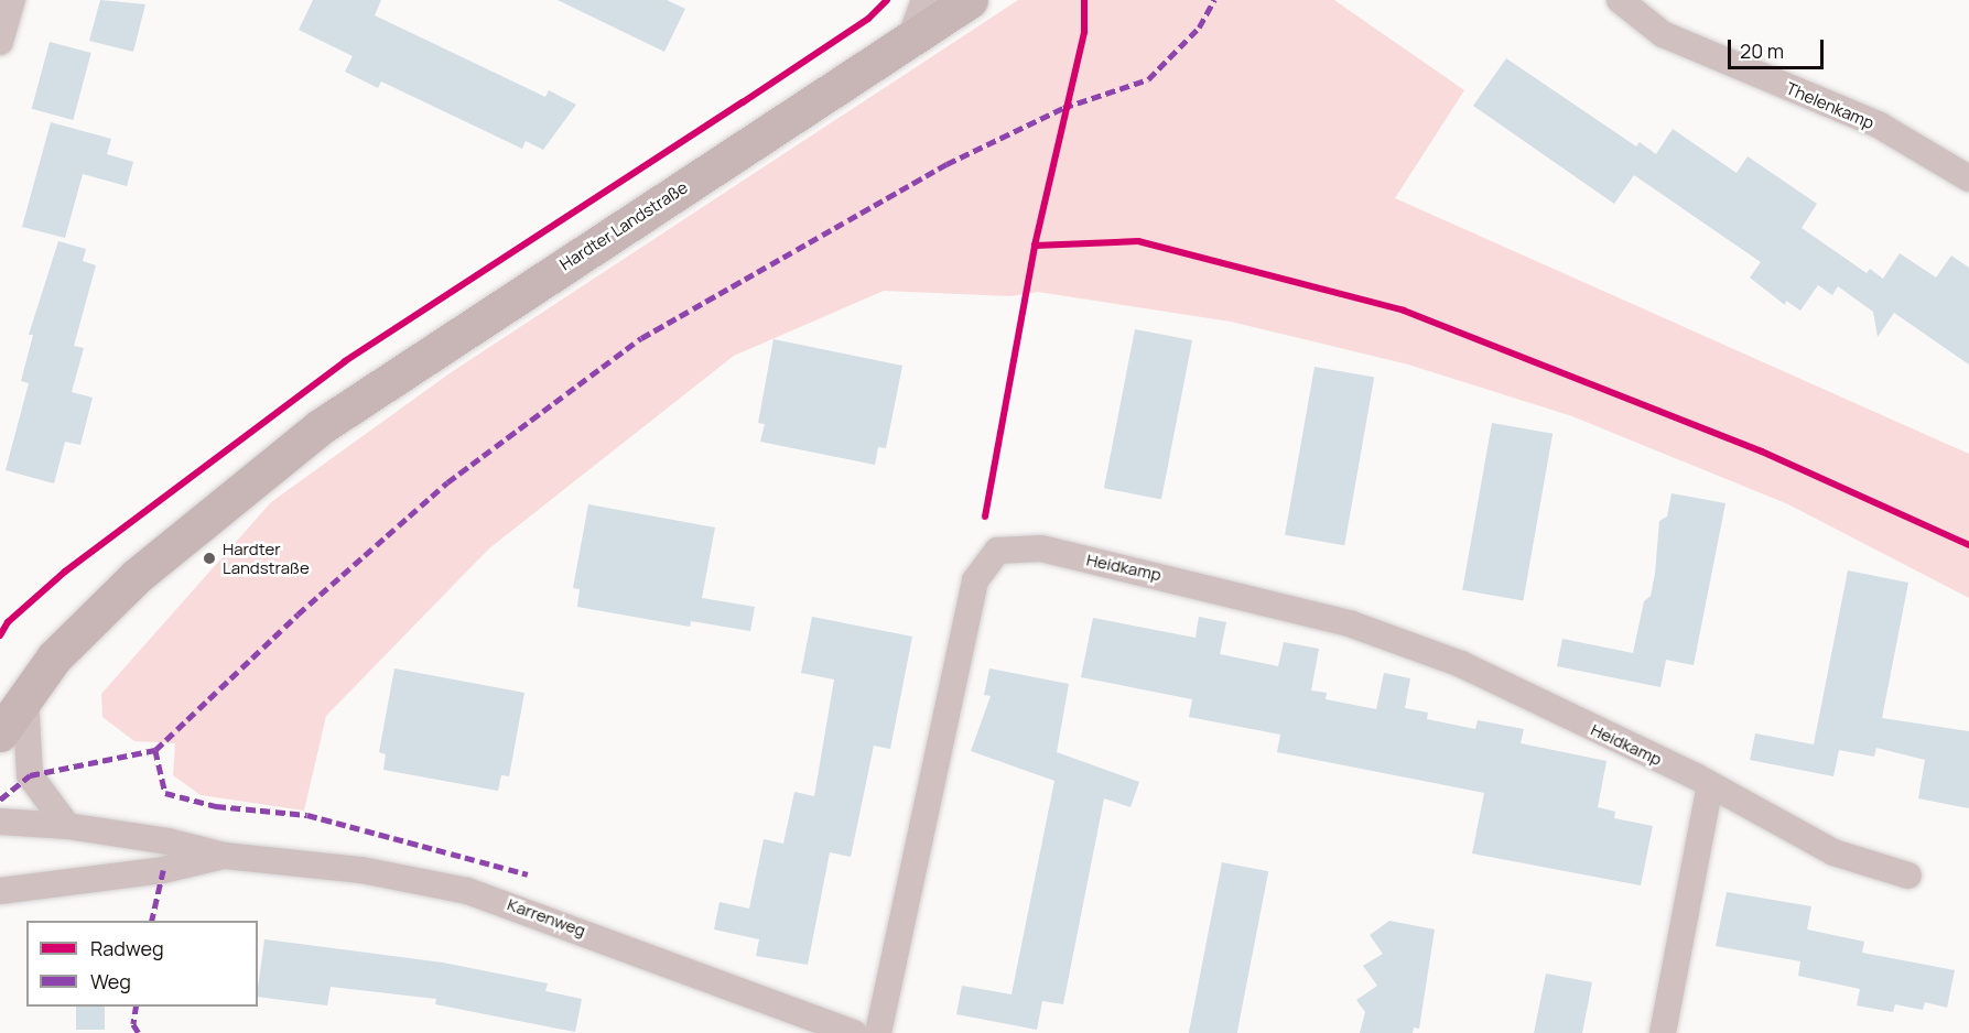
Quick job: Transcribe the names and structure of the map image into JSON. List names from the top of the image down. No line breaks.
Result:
{"streets":{"main road":["Hardter Landstraße"],"street":["Thelenkamp","Heidkamp","Karrenweg"]},"places":["Hardter Landstraße"],"legend":["Radweg","Weg"],"scale_bar":"20 m"}
